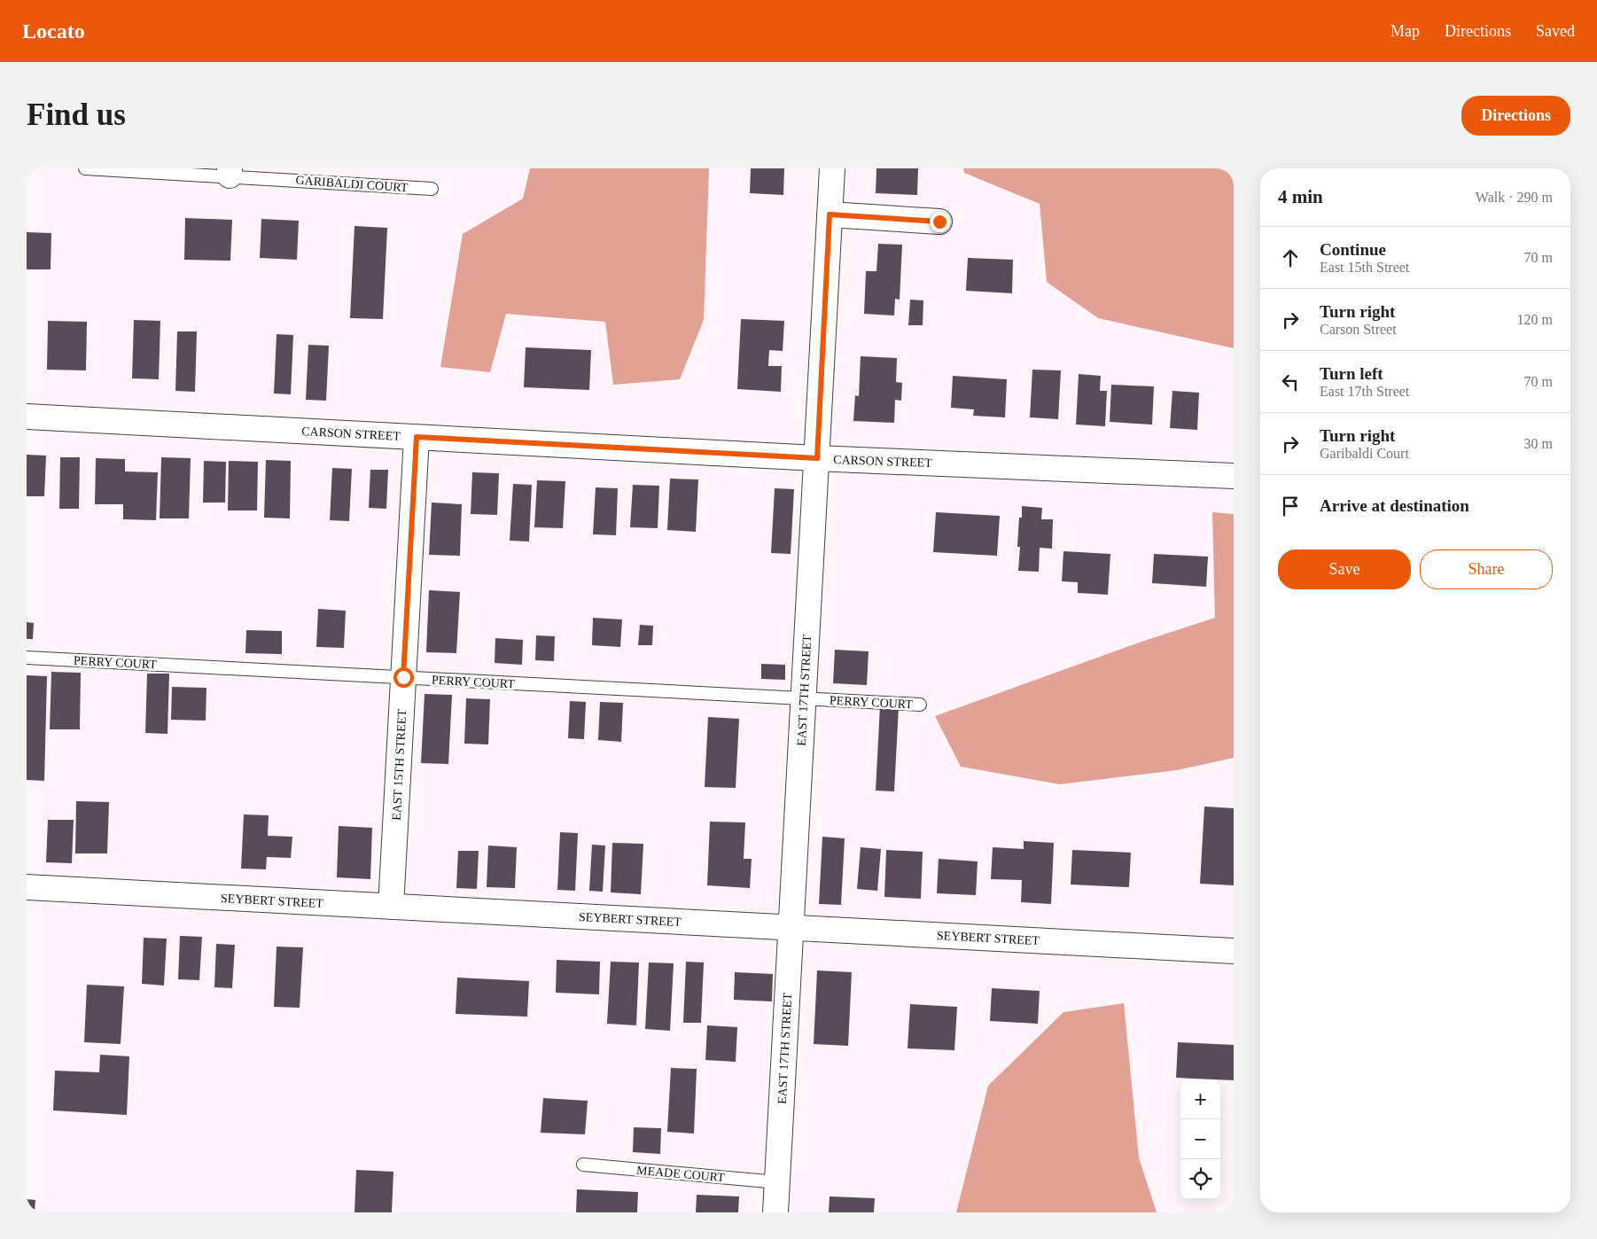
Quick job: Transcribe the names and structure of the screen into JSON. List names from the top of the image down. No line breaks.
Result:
{"streets":{"street":["CARSON STREET","EAST 17TH STREET","EAST 15TH STREET","SEYBERT STREET"],"lane":["GARIBALDI COURT","PERRY COURT","MEADE COURT"]},"crossings":[["CARSON STREET","EAST 17TH STREET"],["CARSON STREET","EAST 15TH STREET"],["PERRY COURT","EAST 17TH STREET"],["PERRY COURT","EAST 15TH STREET"],["EAST 17TH STREET","SEYBERT STREET"],["EAST 17TH STREET","MEADE COURT"],["EAST 15TH STREET","SEYBERT STREET"]],"page":{"header":"Locato","nav":["Map","Directions","Saved"],"buttons":["Directions",["Save","Share"]],"title":"Find us","heading":["4 min","Walk · 290 m"],"list":[["Continue","East 15th Street","70 m"],["Turn right","Carson Street","120 m"],["Turn left","East 17th Street","70 m"],["Turn right","Garibaldi Court","30 m"],"Arrive at destination"],"map_buttons":["+","−"]}}
